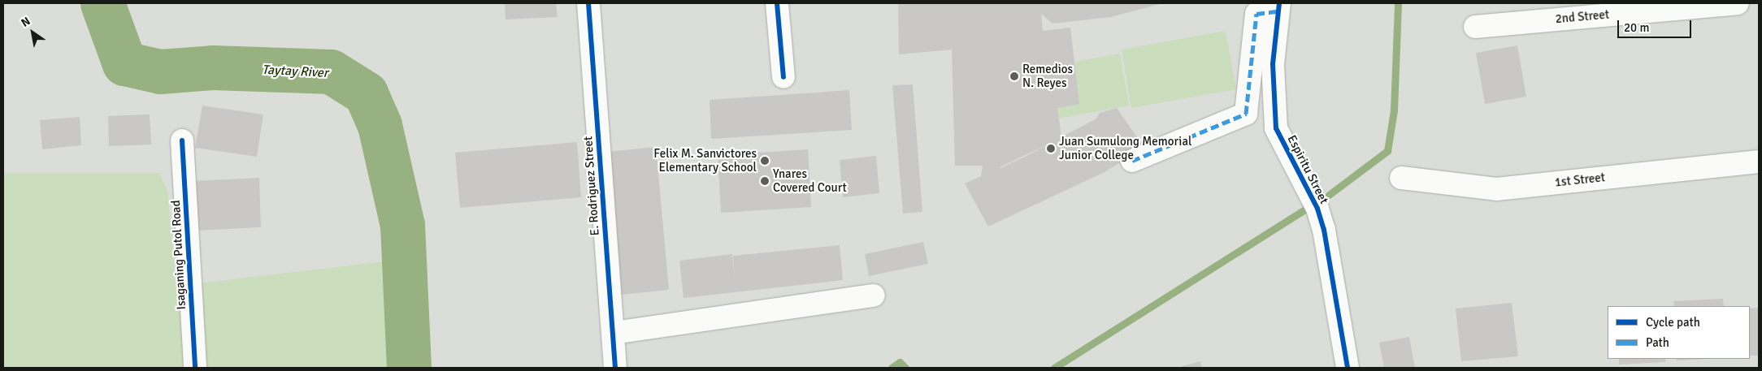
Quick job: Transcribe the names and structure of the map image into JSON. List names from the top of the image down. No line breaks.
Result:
{"streets":{"street":["2nd Street","Espiritu Street","1st Street","E. Rodriguez Street","Isaganing Putol Road"]},"water":["Taytay River"],"places":["Remedios N. Reyes","Juan Sumulong Memorial Junior College","Felix M. Sanvictores Elementary School","Ynares Covered Court"],"legend":["Cycle path","Path"],"scale_bar":"20 m","north":"top left"}
